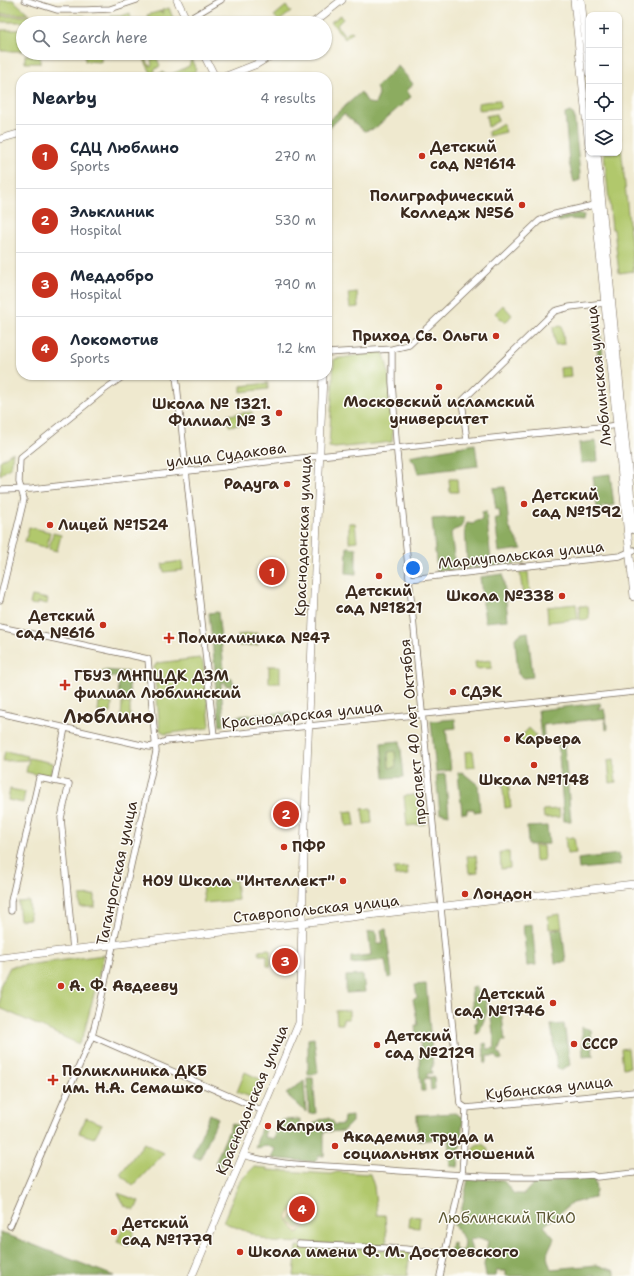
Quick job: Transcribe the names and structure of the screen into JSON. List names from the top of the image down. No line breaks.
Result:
{"streets":{"main road":["Люблинская улица","Краснодонская улица","Ставропольская улица"],"street":["улица Судакова","Мариупольская улица","Краснодарская улица","проспект 40 лет Октября","Таганрогская улица","Кубанская улица"]},"crossings":[["Люблинская улица","улица Судакова"],["Люблинская улица","Мариупольская улица"],["улица Судакова","Краснодонская улица"],["улица Судакова","проспект 40 лет Октября"],["Краснодонская улица","Краснодарская улица"],["Краснодонская улица","Ставропольская улица"],["Мариупольская улица","проспект 40 лет Октября"],["Краснодарская улица","проспект 40 лет Октября"],["Краснодарская улица","Таганрогская улица"],["проспект 40 лет Октября","Ставропольская улица"],["проспект 40 лет Октября","Кубанская улица"],["Таганрогская улица","Ставропольская улица"]],"districts":["Люблино"],"parks":["Люблинский ПКиО"],"places":{"other":["Детский сад №1614","Полиграфический Колледж №56","Приход Св. Ольги","Московский исламский университет","Школа № 1321. Филиал № 3","Радуга","Детский сад №1592","Лицей №1524","Детский сад №1821","Школа №338","Детский сад №616","СДЭК","Карьера","Школа №1148","ПФР","НОУ Школа \"Интеллект\"","Лондон","А. Ф. Авдееву","Детский сад №1746","СССР","Детский сад №2129","Каприз","Академия труда и социальных отношений","Детский сад №1779","Школа имени Ф. М. Достоевского"],"health":["Поликлиника №47","ГБУЗ МНПЦДК ДЗМ филиал Люблинский","Поликлиника ДКБ им. Н.А. Семашко"]},"page":{"map_buttons":["+","−"],"search":"Search here","heading":["Nearby","4 results"],"list":[{"mark":"1","name":"СДЦ Люблино","note":"Sports","value":"270 m"},{"mark":"2","name":"Эльклиник","note":"Hospital","value":"530 m"},{"mark":"3","name":"Меддобро","note":"Hospital","value":"790 m"},{"mark":"4","name":"Локомотив","note":"Sports","value":"1.2 km"}],"pins":["1","2","3","4"]}}
